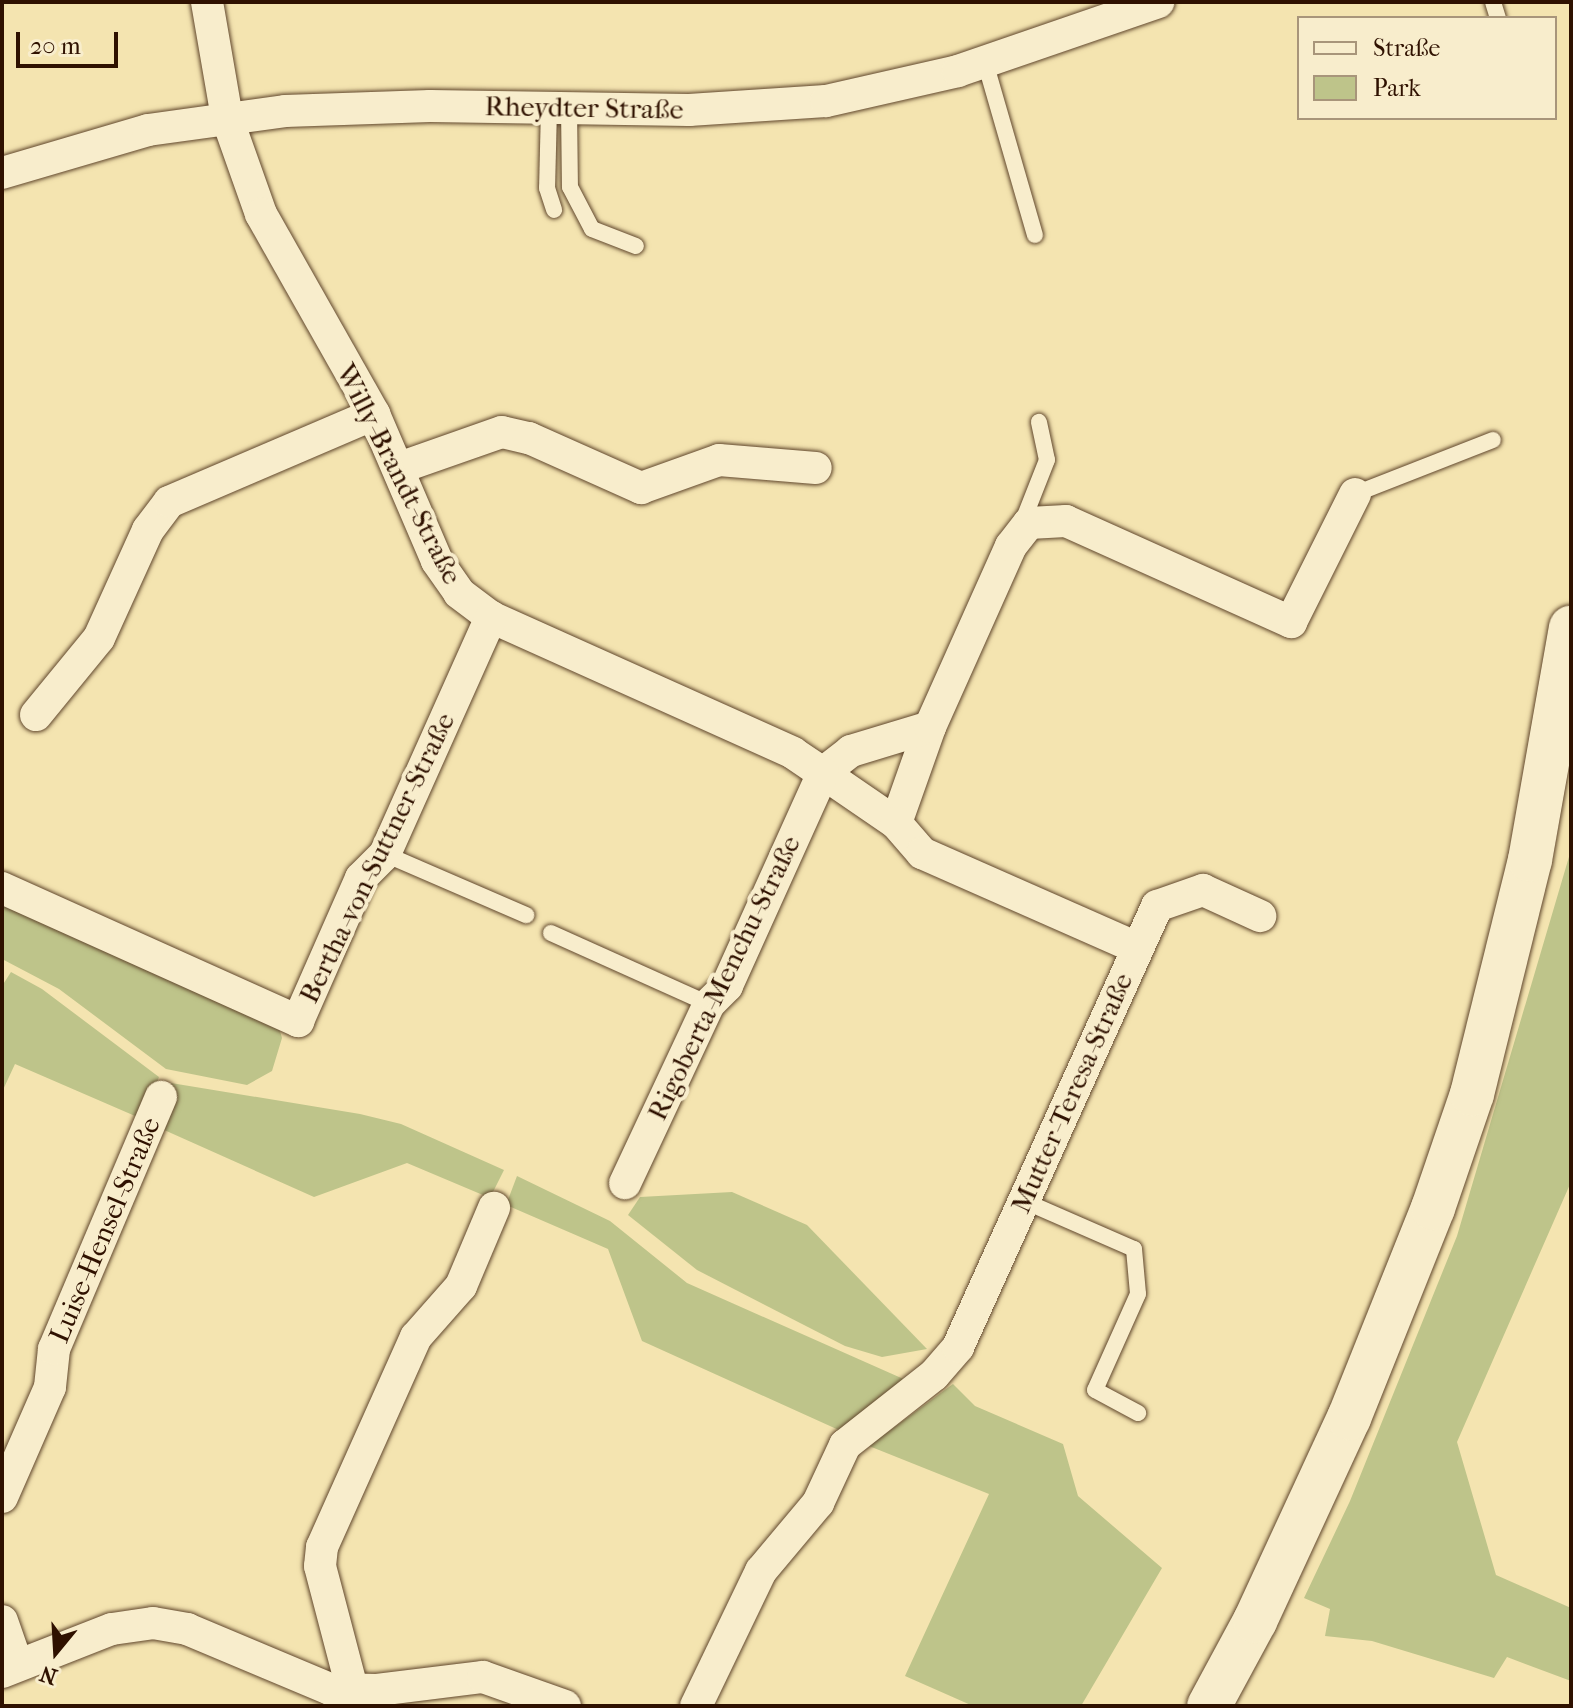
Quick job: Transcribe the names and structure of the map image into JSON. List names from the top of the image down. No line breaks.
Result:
{"streets":{"street":["Rheydter Straße","Willy-Brandt-Straße","Bertha-von-Suttner-Straße","Rigoberta-Menchu-Straße","Mutter-Teresa-Straße","Luise-Hensel-Straße"]},"crossings":[["Rheydter Straße","Willy-Brandt-Straße"],["Willy-Brandt-Straße","Bertha-von-Suttner-Straße"],["Willy-Brandt-Straße","Rigoberta-Menchu-Straße"],["Willy-Brandt-Straße","Mutter-Teresa-Straße"]],"legend":["Straße","Park"],"scale_bar":"20 m","north":"bottom"}
